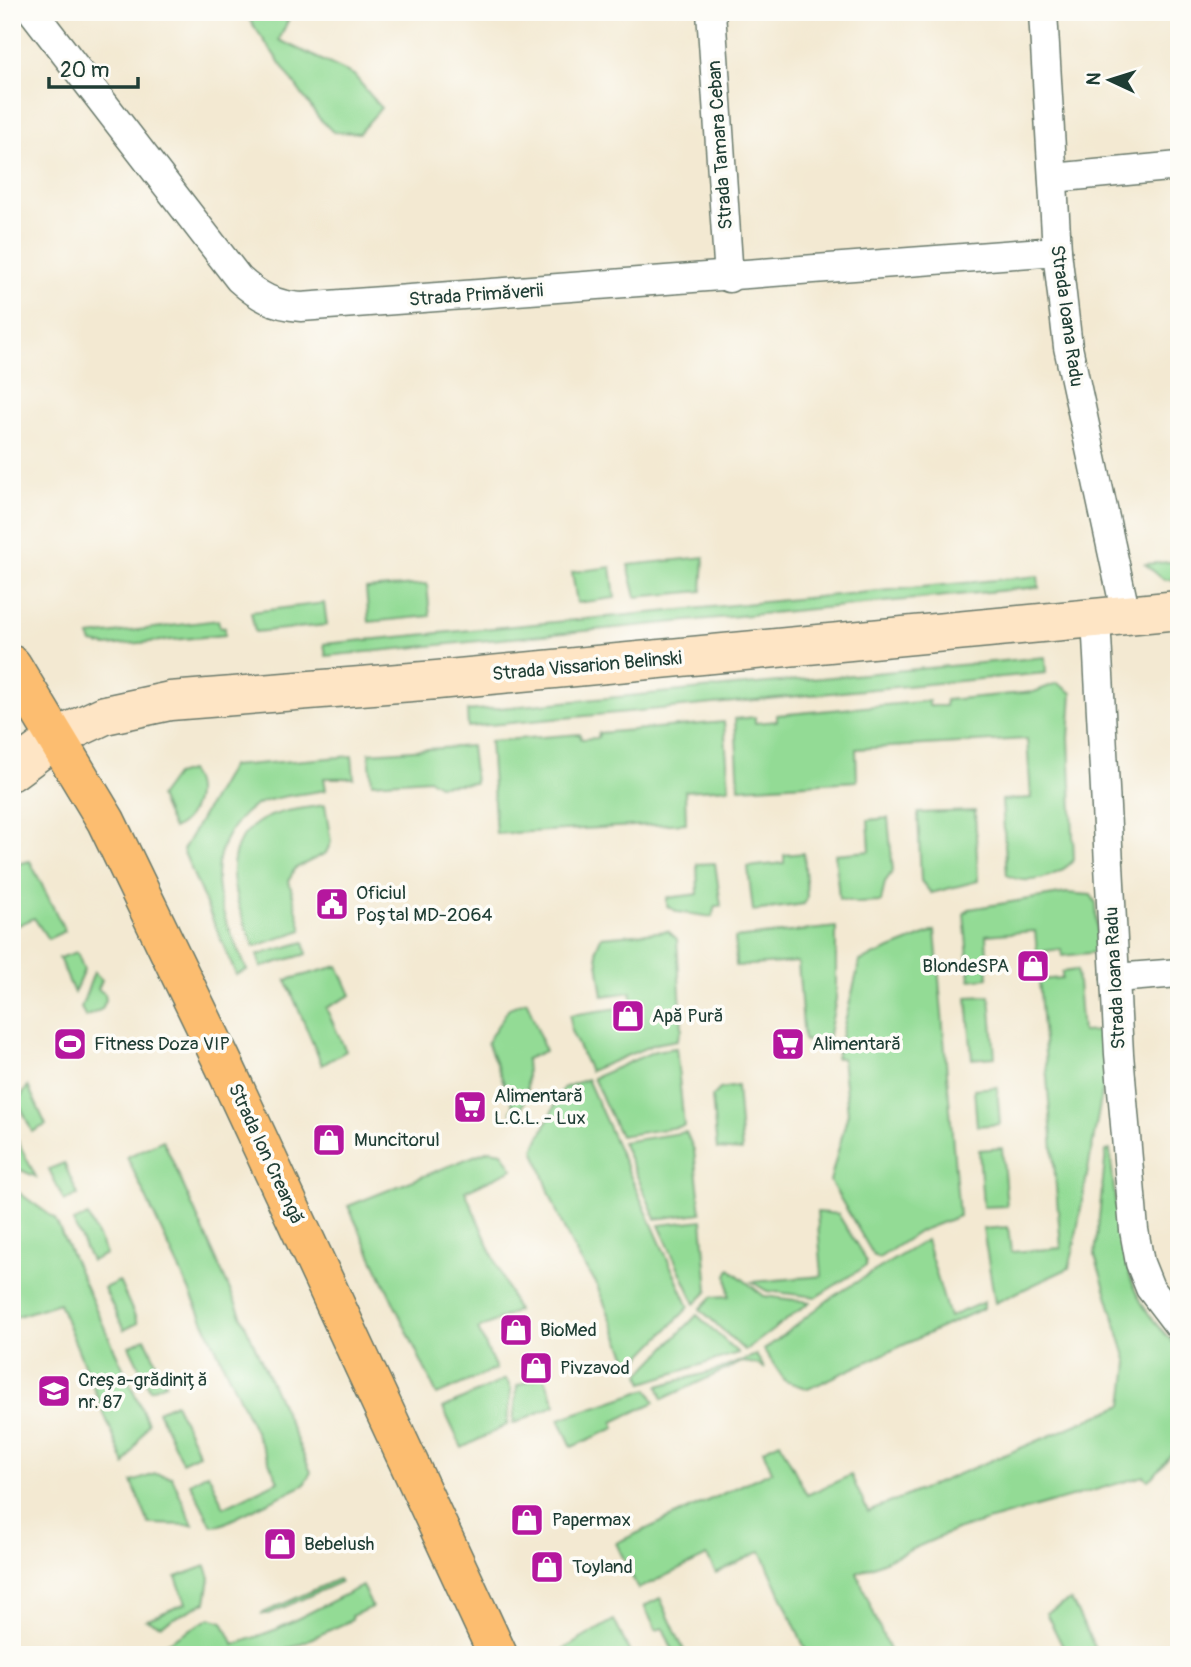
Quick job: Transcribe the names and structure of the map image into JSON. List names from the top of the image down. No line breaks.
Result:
{"streets":{"main road":["Strada Vissarion Belinski","Strada Ion Creangă"],"street":["Strada Tamara Ceban","Strada Primăverii","Strada Ioana Radu"]},"crossings":[["Strada Tamara Ceban","Strada Primăverii"],["Strada Primăverii","Strada Ioana Radu"],["Strada Ioana Radu","Strada Vissarion Belinski"],["Strada Vissarion Belinski","Strada Ion Creangă"]],"places":{"public building":["Oficiul Poștal MD-2064"],"shop":["BlondeSPA","Apă Pură","Muncitorul","BioMed","Pivzavod","Papermax","Bebelush","Toyland"],"sports":["Fitness Doza VIP"],"supermarket":["Alimentară","Alimentară L.C.L. - Lux"],"school or university":["Creșa-grădiniță nr. 87"]},"scale_bar":"20 m","north":"left"}
